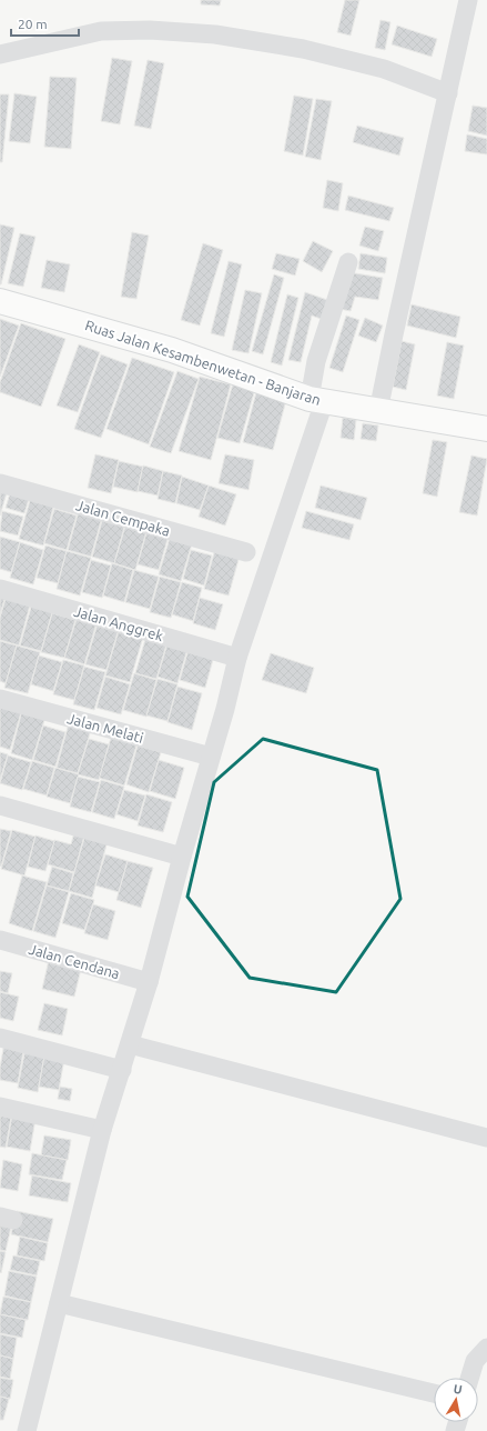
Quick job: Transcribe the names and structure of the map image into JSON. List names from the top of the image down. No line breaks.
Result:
{"streets":{"main road":["Ruas Jalan Kesambenwetan - Banjaran"],"street":["Jalan Cempaka","Jalan Anggrek","Jalan Melati","Jalan Cendana"]},"scale_bar":"20 m","north":"top"}
